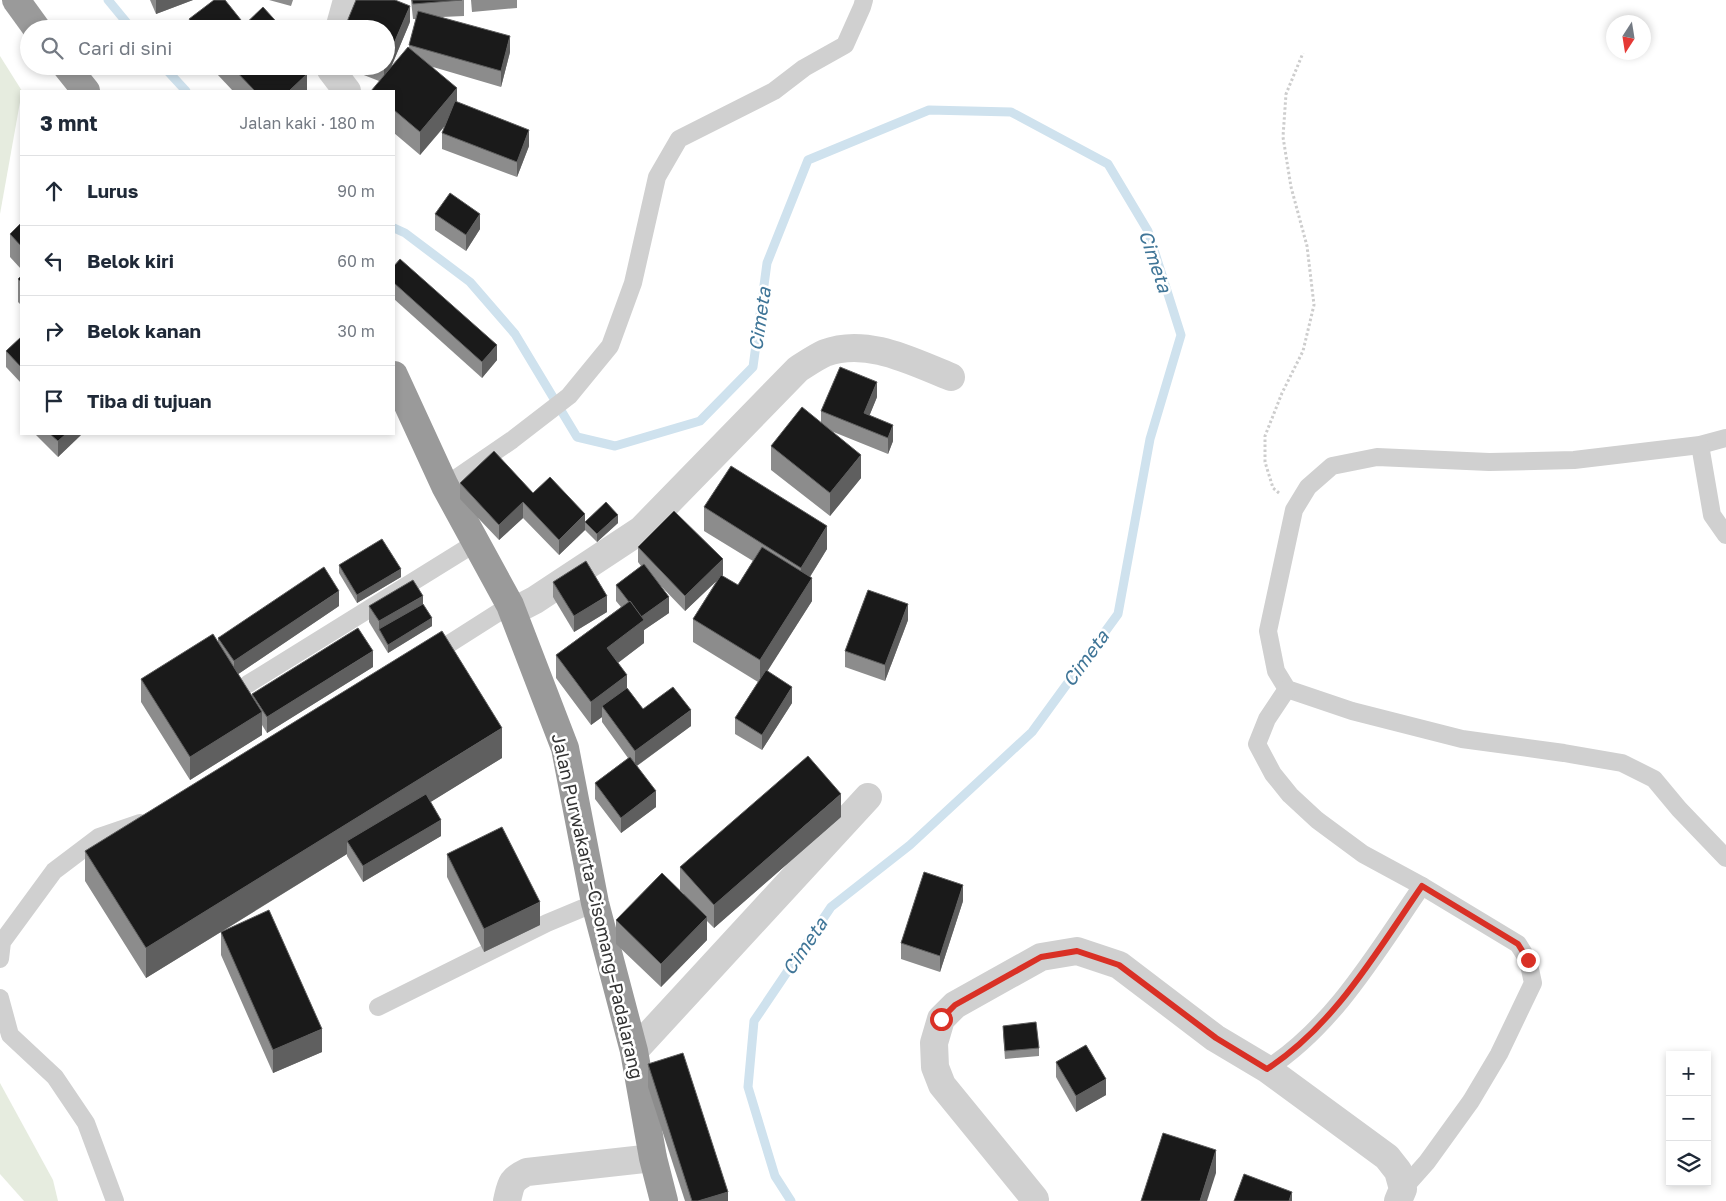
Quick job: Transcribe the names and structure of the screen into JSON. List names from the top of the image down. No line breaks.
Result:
{"streets":{"highway":["Jalan Purwakarta–Cisomang–Padalarang"]},"water":["Cimeta"],"north":"bottom","page":{"search":"Cari di sini","heading":["3 mnt","Jalan kaki · 180 m"],"list":[["Lurus","90 m"],["Belok kiri","60 m"],["Belok kanan","30 m"],"Tiba di tujuan"],"map_buttons":["+","−"]}}
